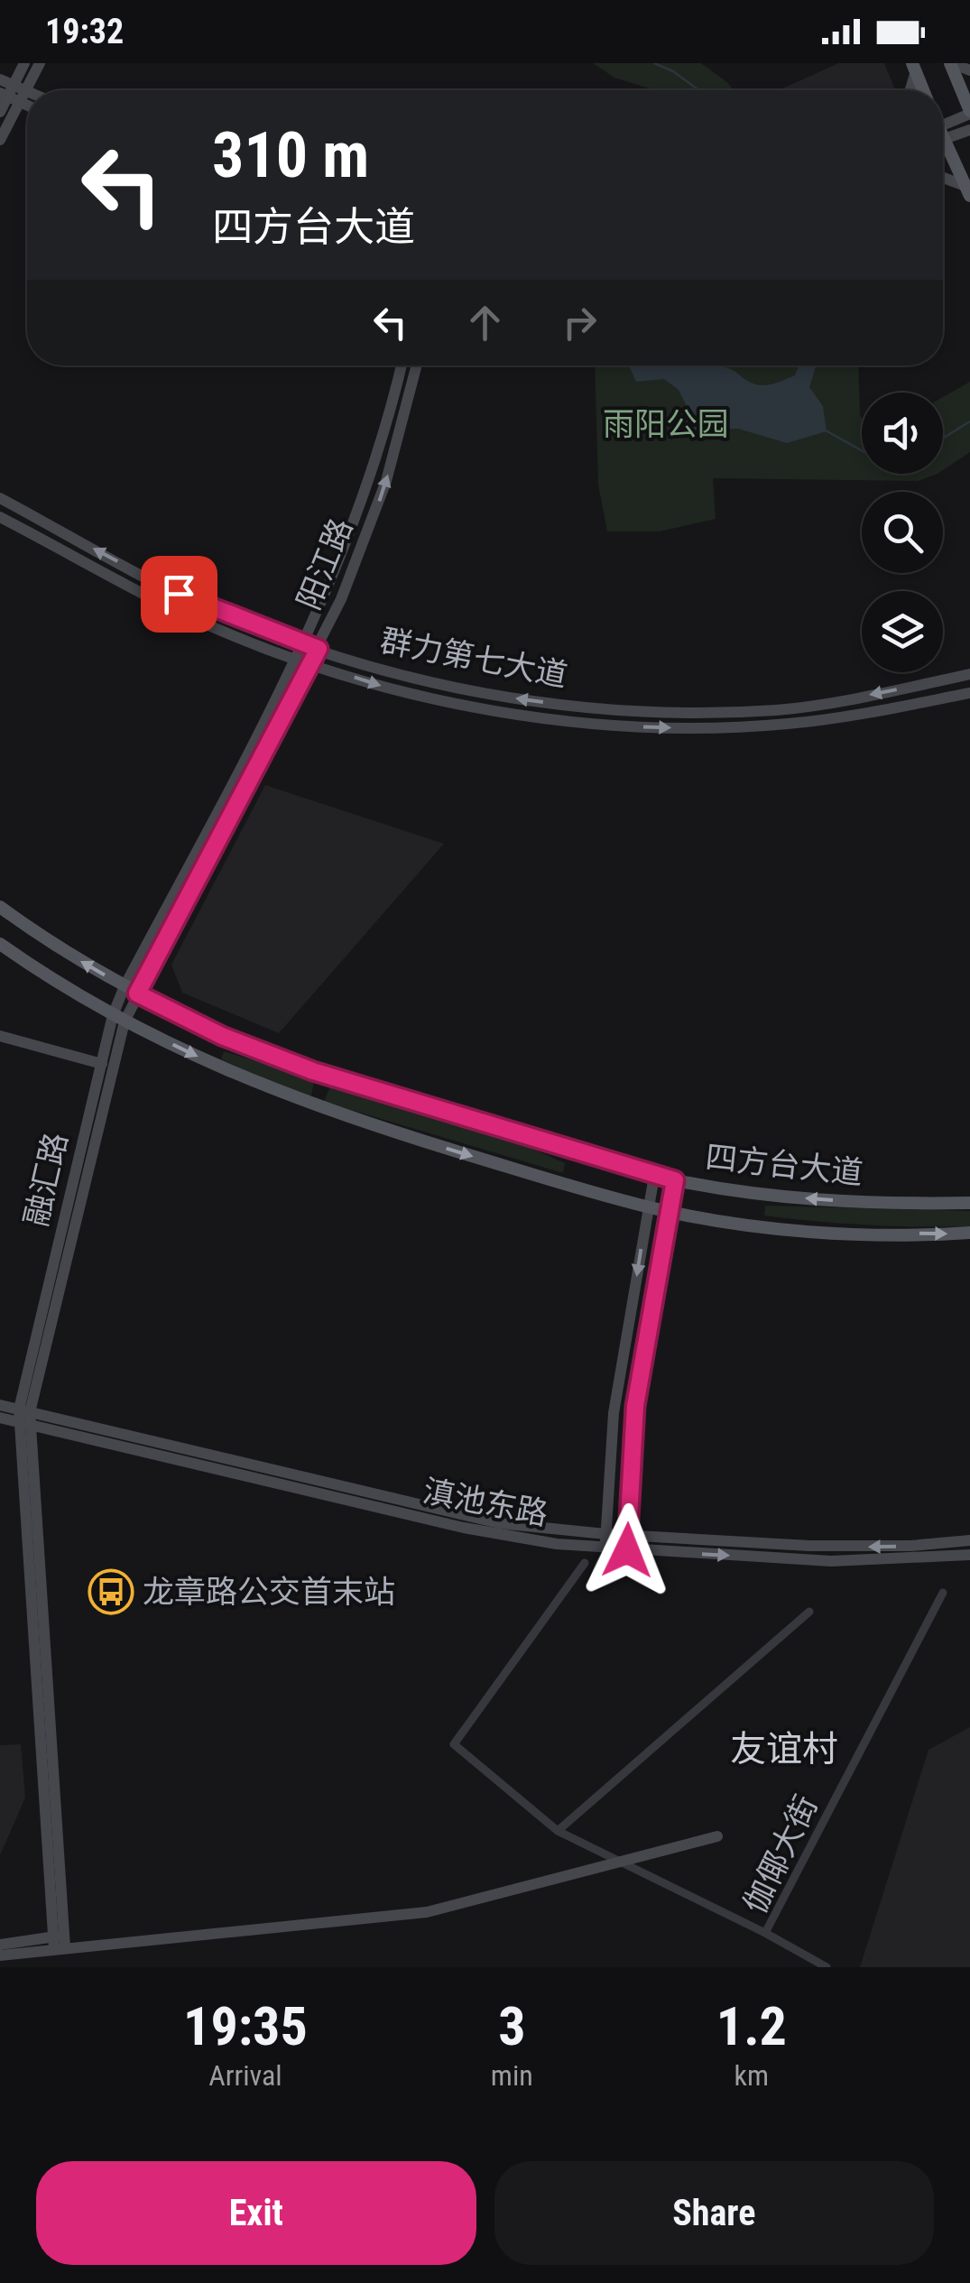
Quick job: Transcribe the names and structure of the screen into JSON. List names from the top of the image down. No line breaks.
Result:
{"streets":{"main road":["四方台大道"],"street":["阳江路","群力第七大道","融汇路","滇池东路","伽倻大街"]},"crossings":[["阳江路","群力第七大道"],["阳江路","四方台大道"],["阳江路","融汇路"],["四方台大道","融汇路"],["融汇路","滇池东路"]],"districts":["友谊村"],"parks":["雨阳公园"],"places":{"bus stop":["龙章路公交首末站"]},"page":{"status":"19:32","turn":["310 m","四方台大道"],"eta":["19:35","Arrival","3","min","1.2","km"],"buttons":["Exit","Share"]}}
